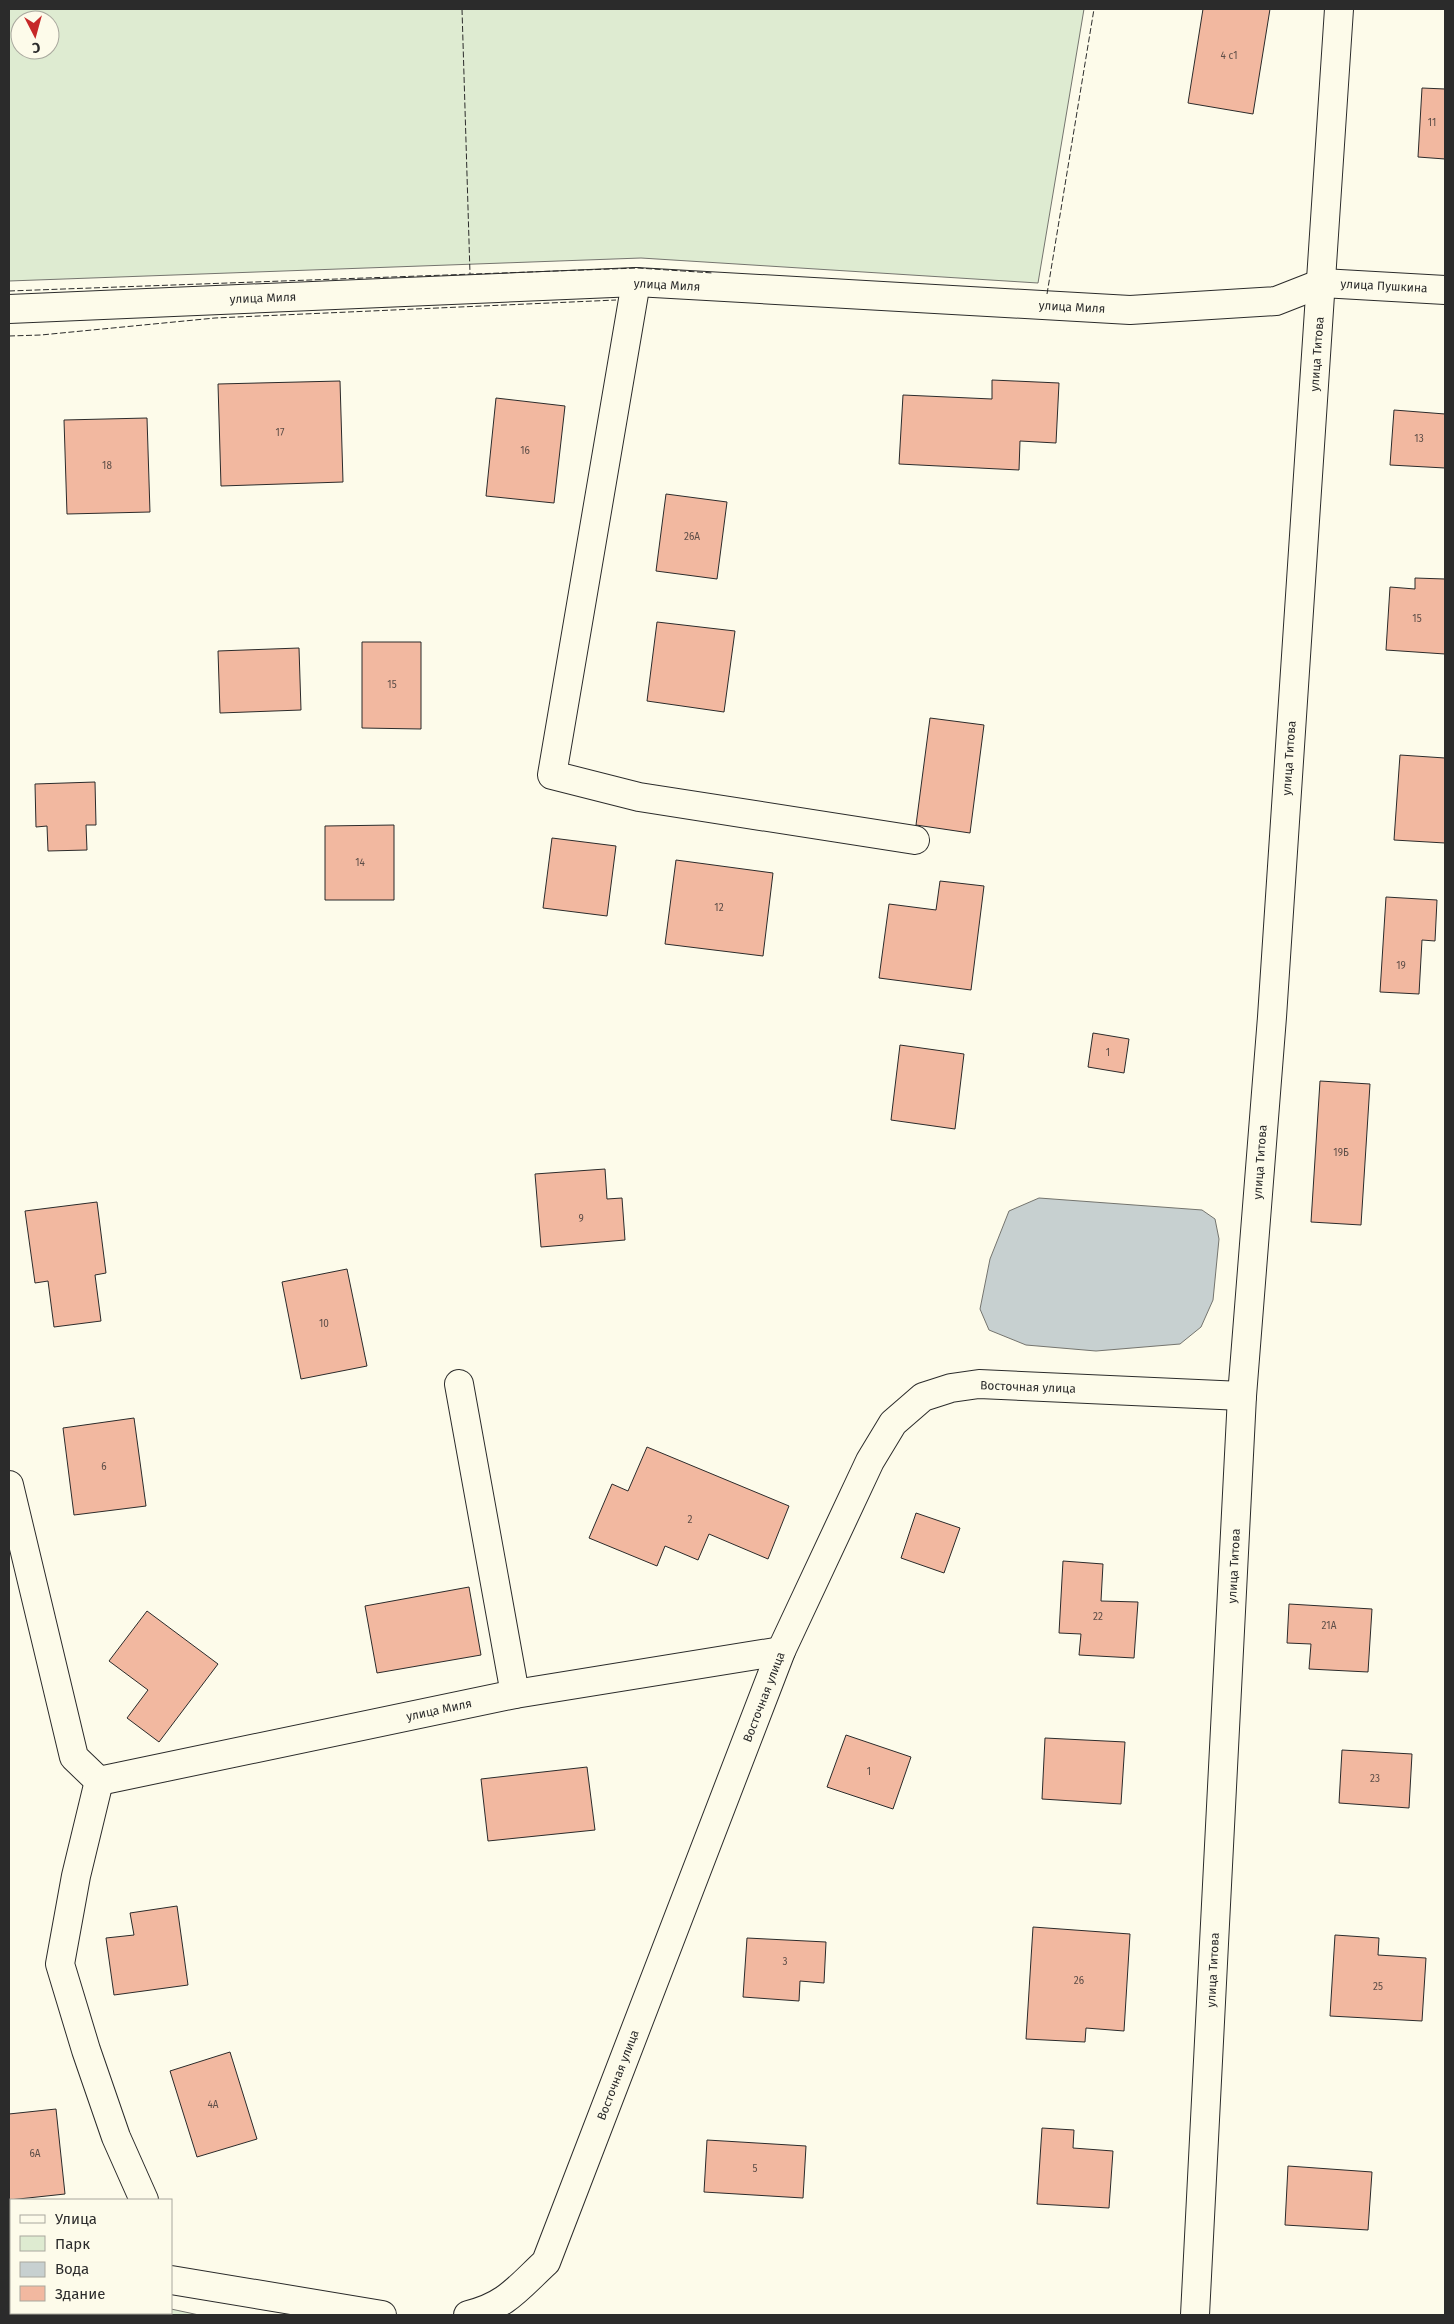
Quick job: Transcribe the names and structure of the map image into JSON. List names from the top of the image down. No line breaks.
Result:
{"streets":{"street":["улица Миля","улица Пушкина","улица Титова","Восточная улица"]},"crossings":[["улица Миля","улица Пушкина"],["улица Миля","улица Титова"],["улица Миля","Восточная улица"],["улица Пушкина","улица Титова"],["улица Титова","Восточная улица"]],"house_numbers":["4 с1","11","17","13","16","18","26А","15","15","14","12","19","1","19Б","9","10","6","2","22","21А","1","23","3","26","25","4А","6А","5"],"legend":["Улица","Парк","Вода","Здание"],"north":"bottom"}
